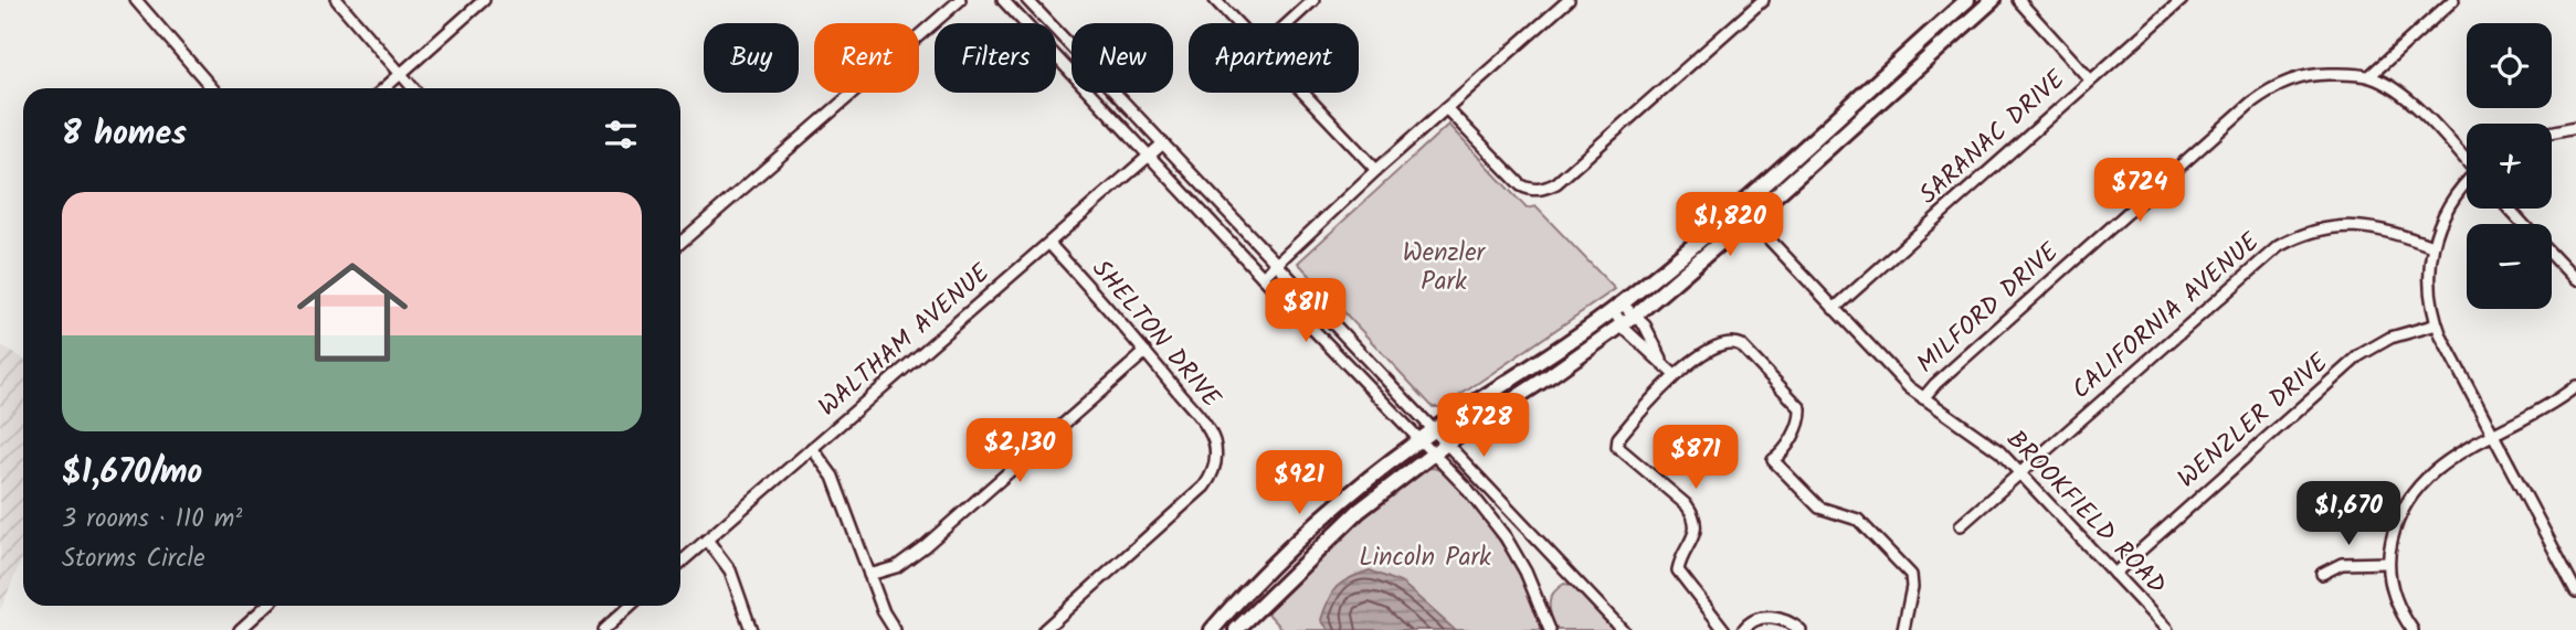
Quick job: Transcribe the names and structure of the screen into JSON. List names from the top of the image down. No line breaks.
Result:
{"streets":{"street":["SARANAC DRIVE","MILFORD DRIVE","CALIFORNIA AVENUE","SHELTON DRIVE","WALTHAM AVENUE","WENZLER DRIVE","BROOKFIELD ROAD"]},"crossings":[["SARANAC DRIVE","BROOKFIELD ROAD"],["MILFORD DRIVE","BROOKFIELD ROAD"],["CALIFORNIA AVENUE","BROOKFIELD ROAD"],["SHELTON DRIVE","WALTHAM AVENUE"],["WENZLER DRIVE","BROOKFIELD ROAD"]],"parks":["Wenzler Park","Lincoln Park"],"page":{"map_buttons":["+","−"],"chip":["Buy","Rent","Filters","New","Apartment"],"heading":"8 homes","price":["$724","$1,820","$811","$728","$2,130","$871","$921","$1,670"],"list":[{"name":"$1,670/mo","note":"3 rooms · 110 m² · Storms Circle"}]}}
